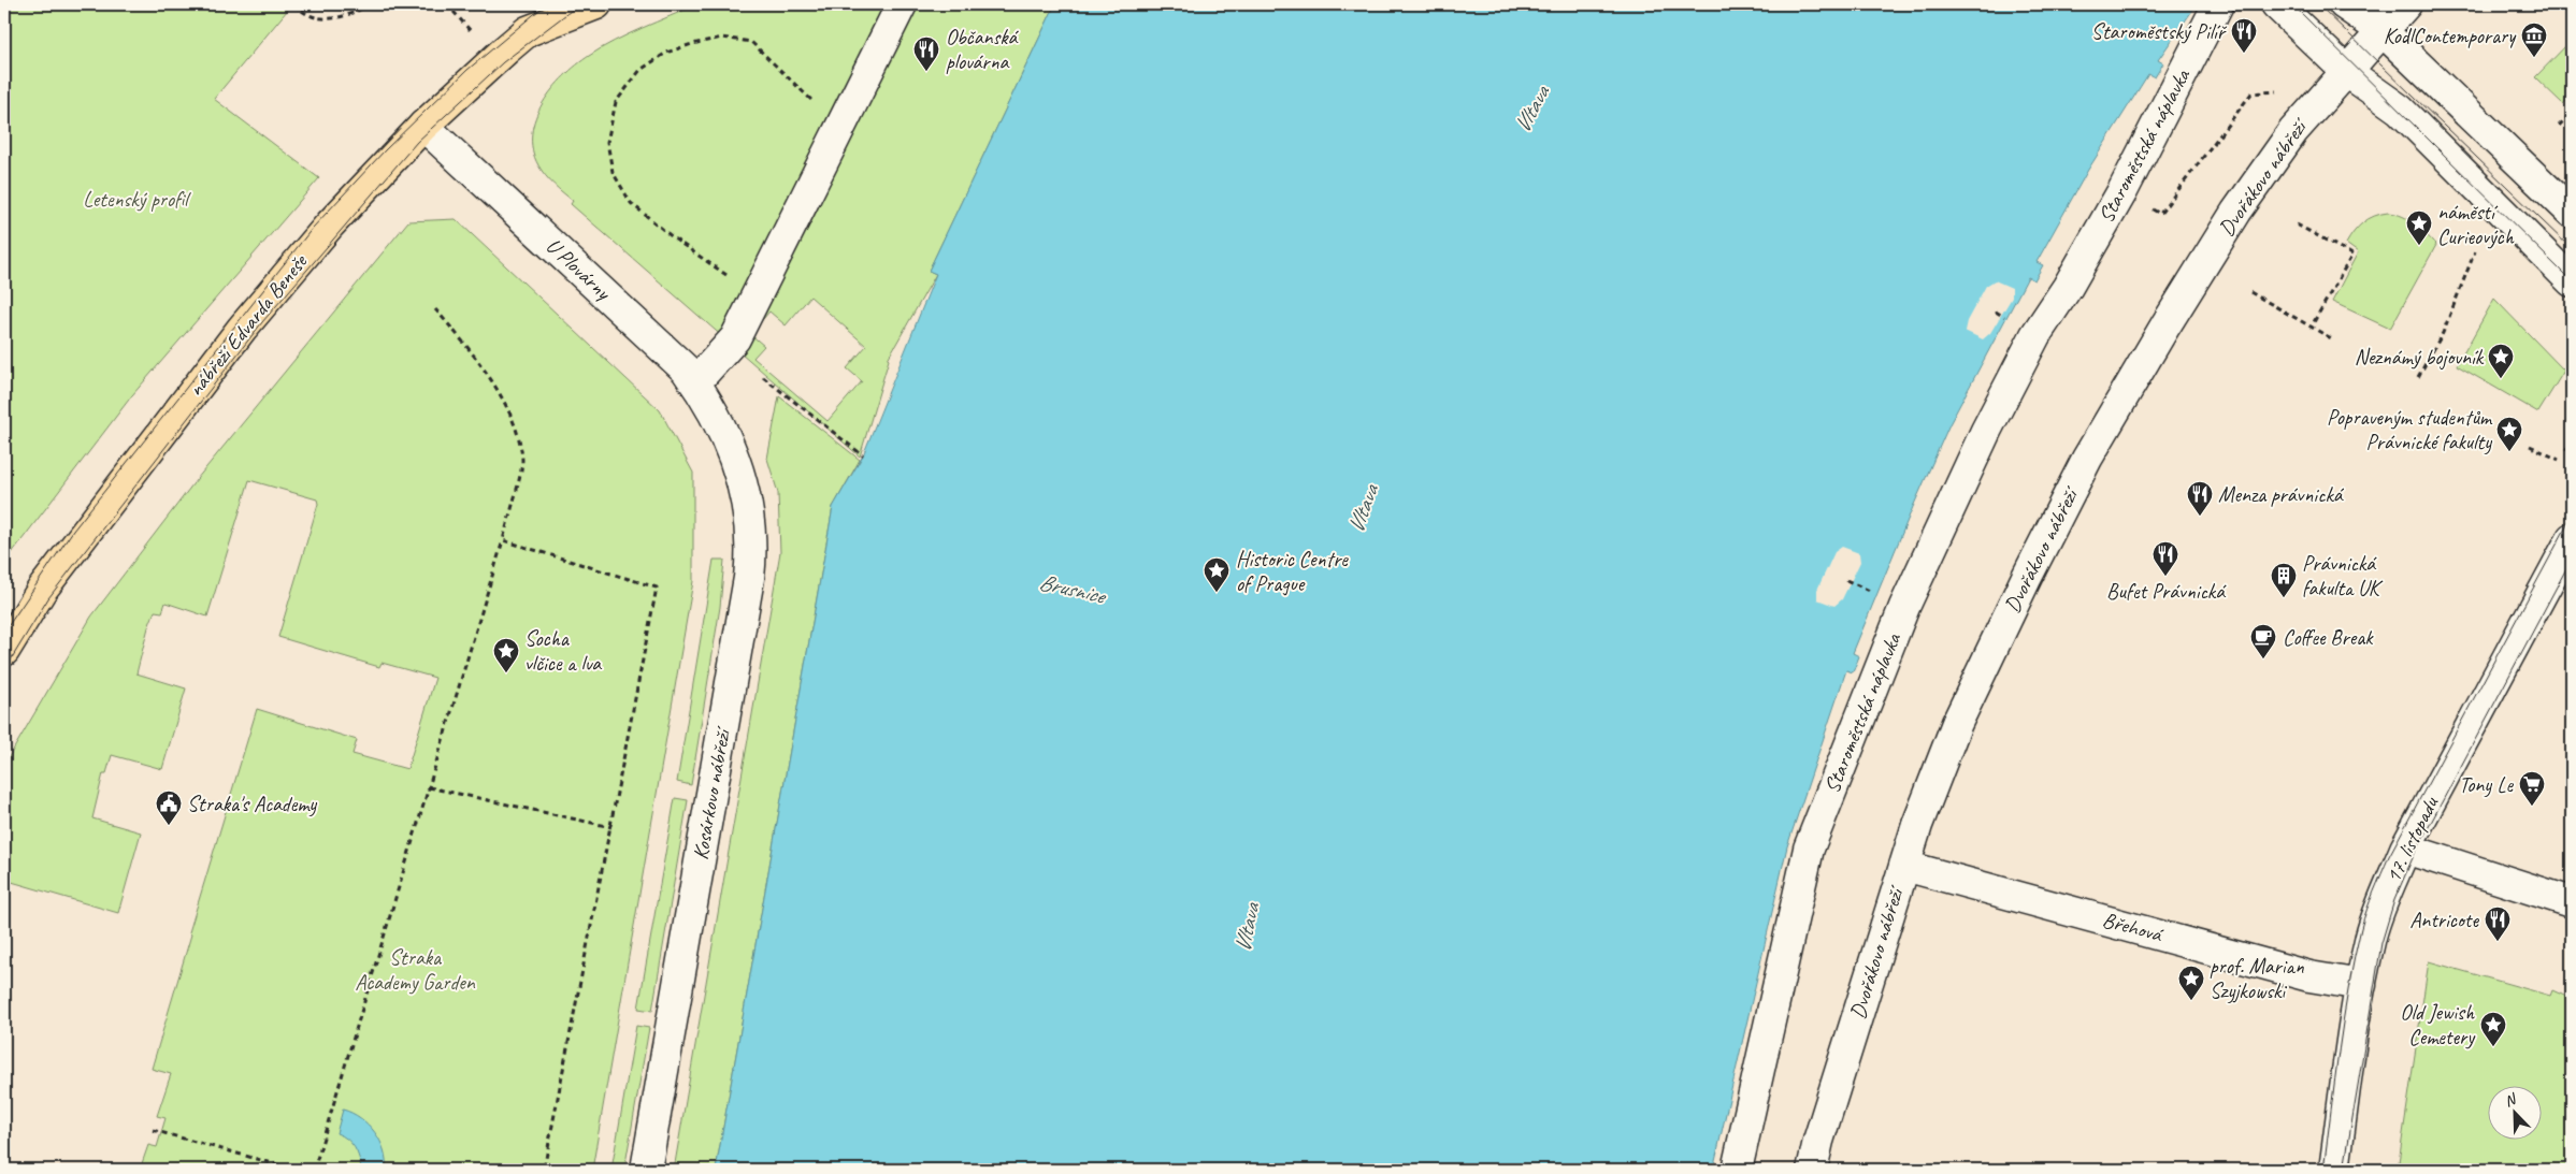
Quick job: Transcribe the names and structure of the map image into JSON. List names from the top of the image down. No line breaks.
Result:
{"streets":{"main road":["nábřeží Edvarda Beneše"],"street":["Staroměstská náplavka","Dvořákovo nábřeží","U Plovárny","Kosárkovo nábřeží","17. listopadu","Břehová"]},"crossings":[["Dvořákovo nábřeží","Břehová"],["U Plovárny","nábřeží Edvarda Beneše"],["U Plovárny","Kosárkovo nábřeží"],["17. listopadu","Břehová"]],"water":["Vltava","Brusnice"],"parks":["Letenský profil","Straka Academy Garden"],"places":{"restaurant":["Staroměstský Pilíř","Občanská plovárna","Menza právnická","Bufet Právnická","Antricote"],"museum":["KodlContemporary"],"place":["náměstí Curieových","Neznámý bojovník","Popraveným studentům Právnické fakulty","Historic Centre of Prague","Socha vlčice a lva","prof. Marian Szyjkowski","Old Jewish Cemetery"],"building":["Právnická fakulta UK"],"cafe":["Coffee Break"],"supermarket":["Tony Le"],"public building":["Straka's Academy"]},"north":"top left"}
